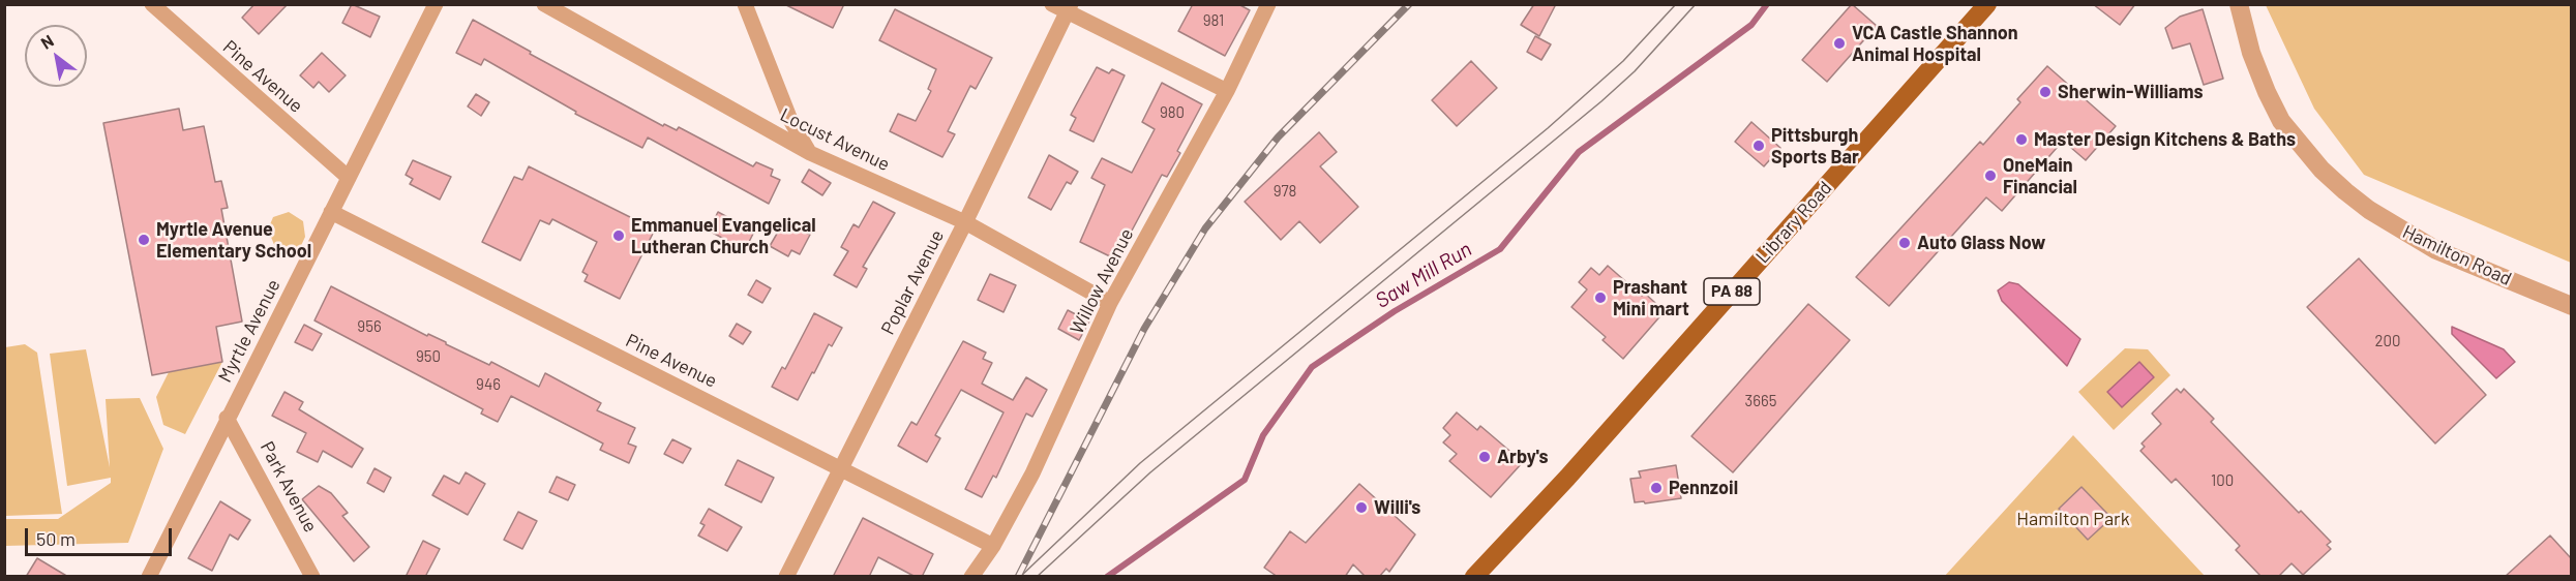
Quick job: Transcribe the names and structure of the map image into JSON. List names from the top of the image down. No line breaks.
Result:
{"streets":{"main road":["Library Road","PA 88"],"street":["Pine Avenue","Locust Avenue","Hamilton Road","Willow Avenue","Poplar Avenue","Myrtle Avenue","Park Avenue"]},"crossings":[["Pine Avenue","Willow Avenue"],["Pine Avenue","Poplar Avenue"],["Pine Avenue","Myrtle Avenue"],["Locust Avenue","Willow Avenue"],["Locust Avenue","Poplar Avenue"],["Myrtle Avenue","Park Avenue"]],"water":["Saw Mill Run"],"parks":["Hamilton Park"],"places":["VCA Castle Shannon Animal Hospital","Sherwin-Williams","Master Design Kitchens & Baths","Pittsburgh Sports Bar","OneMain Financial","Emmanuel Evangelical Lutheran Church","Myrtle Avenue Elementary School","Auto Glass Now","Prashant Mini mart","Arby's","Pennzoil","Willi's"],"house_numbers":["981","980","978","956","200","950","946","3665","100"],"scale_bar":"50 m","north":"top left"}
